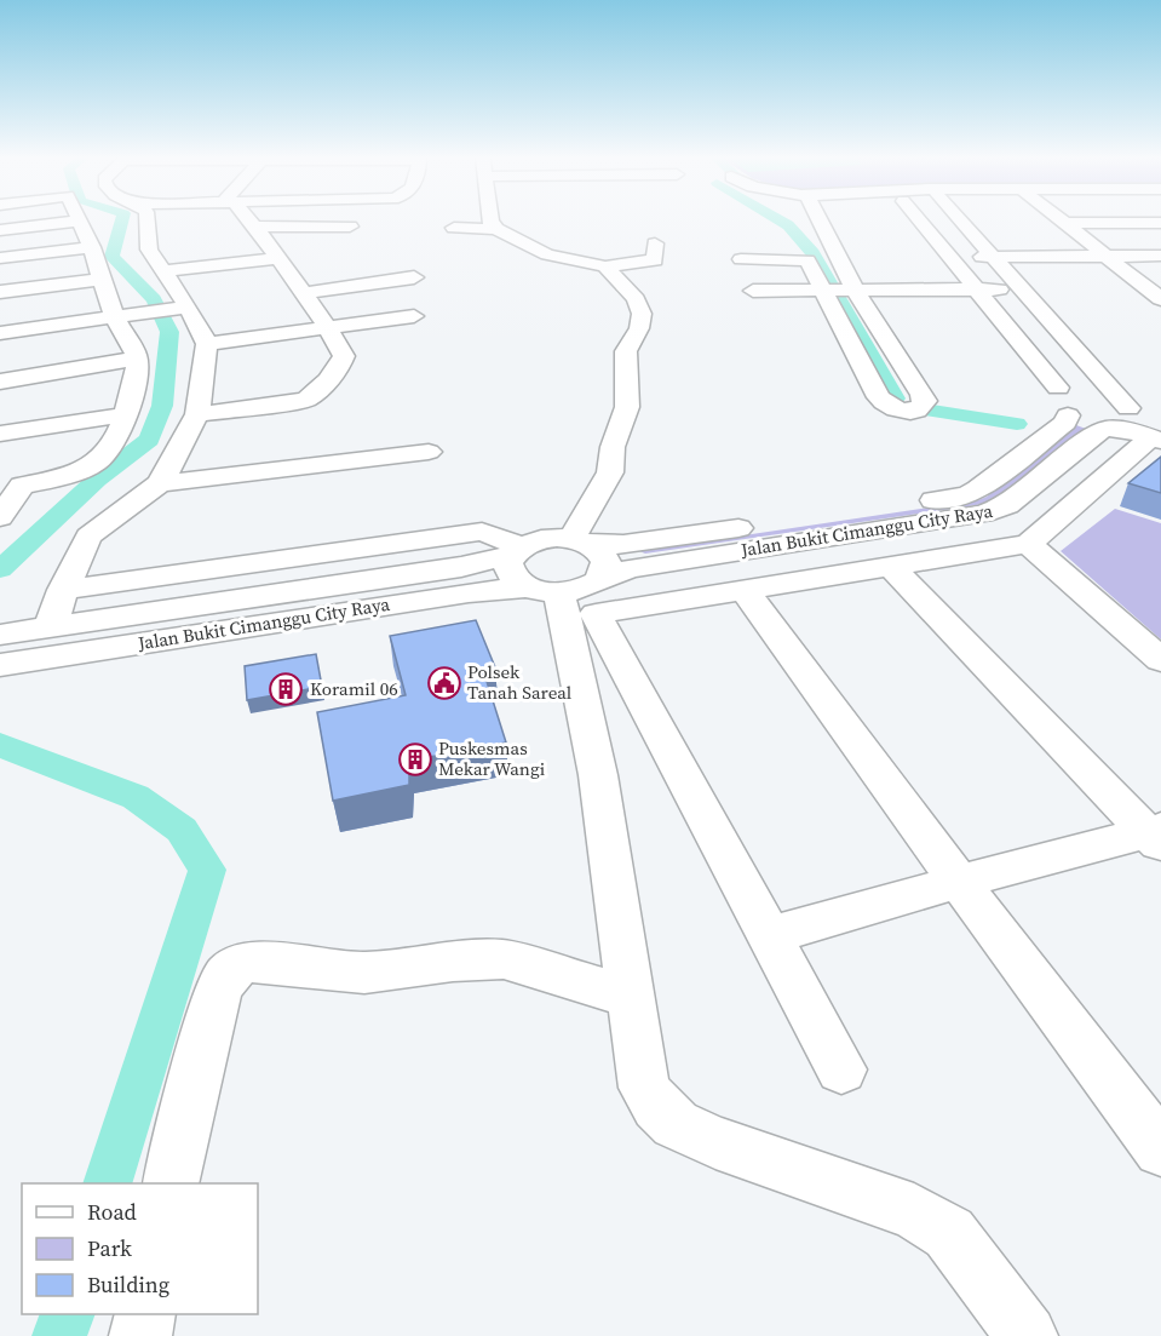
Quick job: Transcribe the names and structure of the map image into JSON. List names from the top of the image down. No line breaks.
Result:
{"streets":{"street":["Jalan Bukit Cimanggu City Raya"]},"places":{"public building":["Polsek Tanah Sareal"],"building":["Koramil 06","Puskesmas Mekar Wangi"]},"legend":["Road","Park","Building"]}
